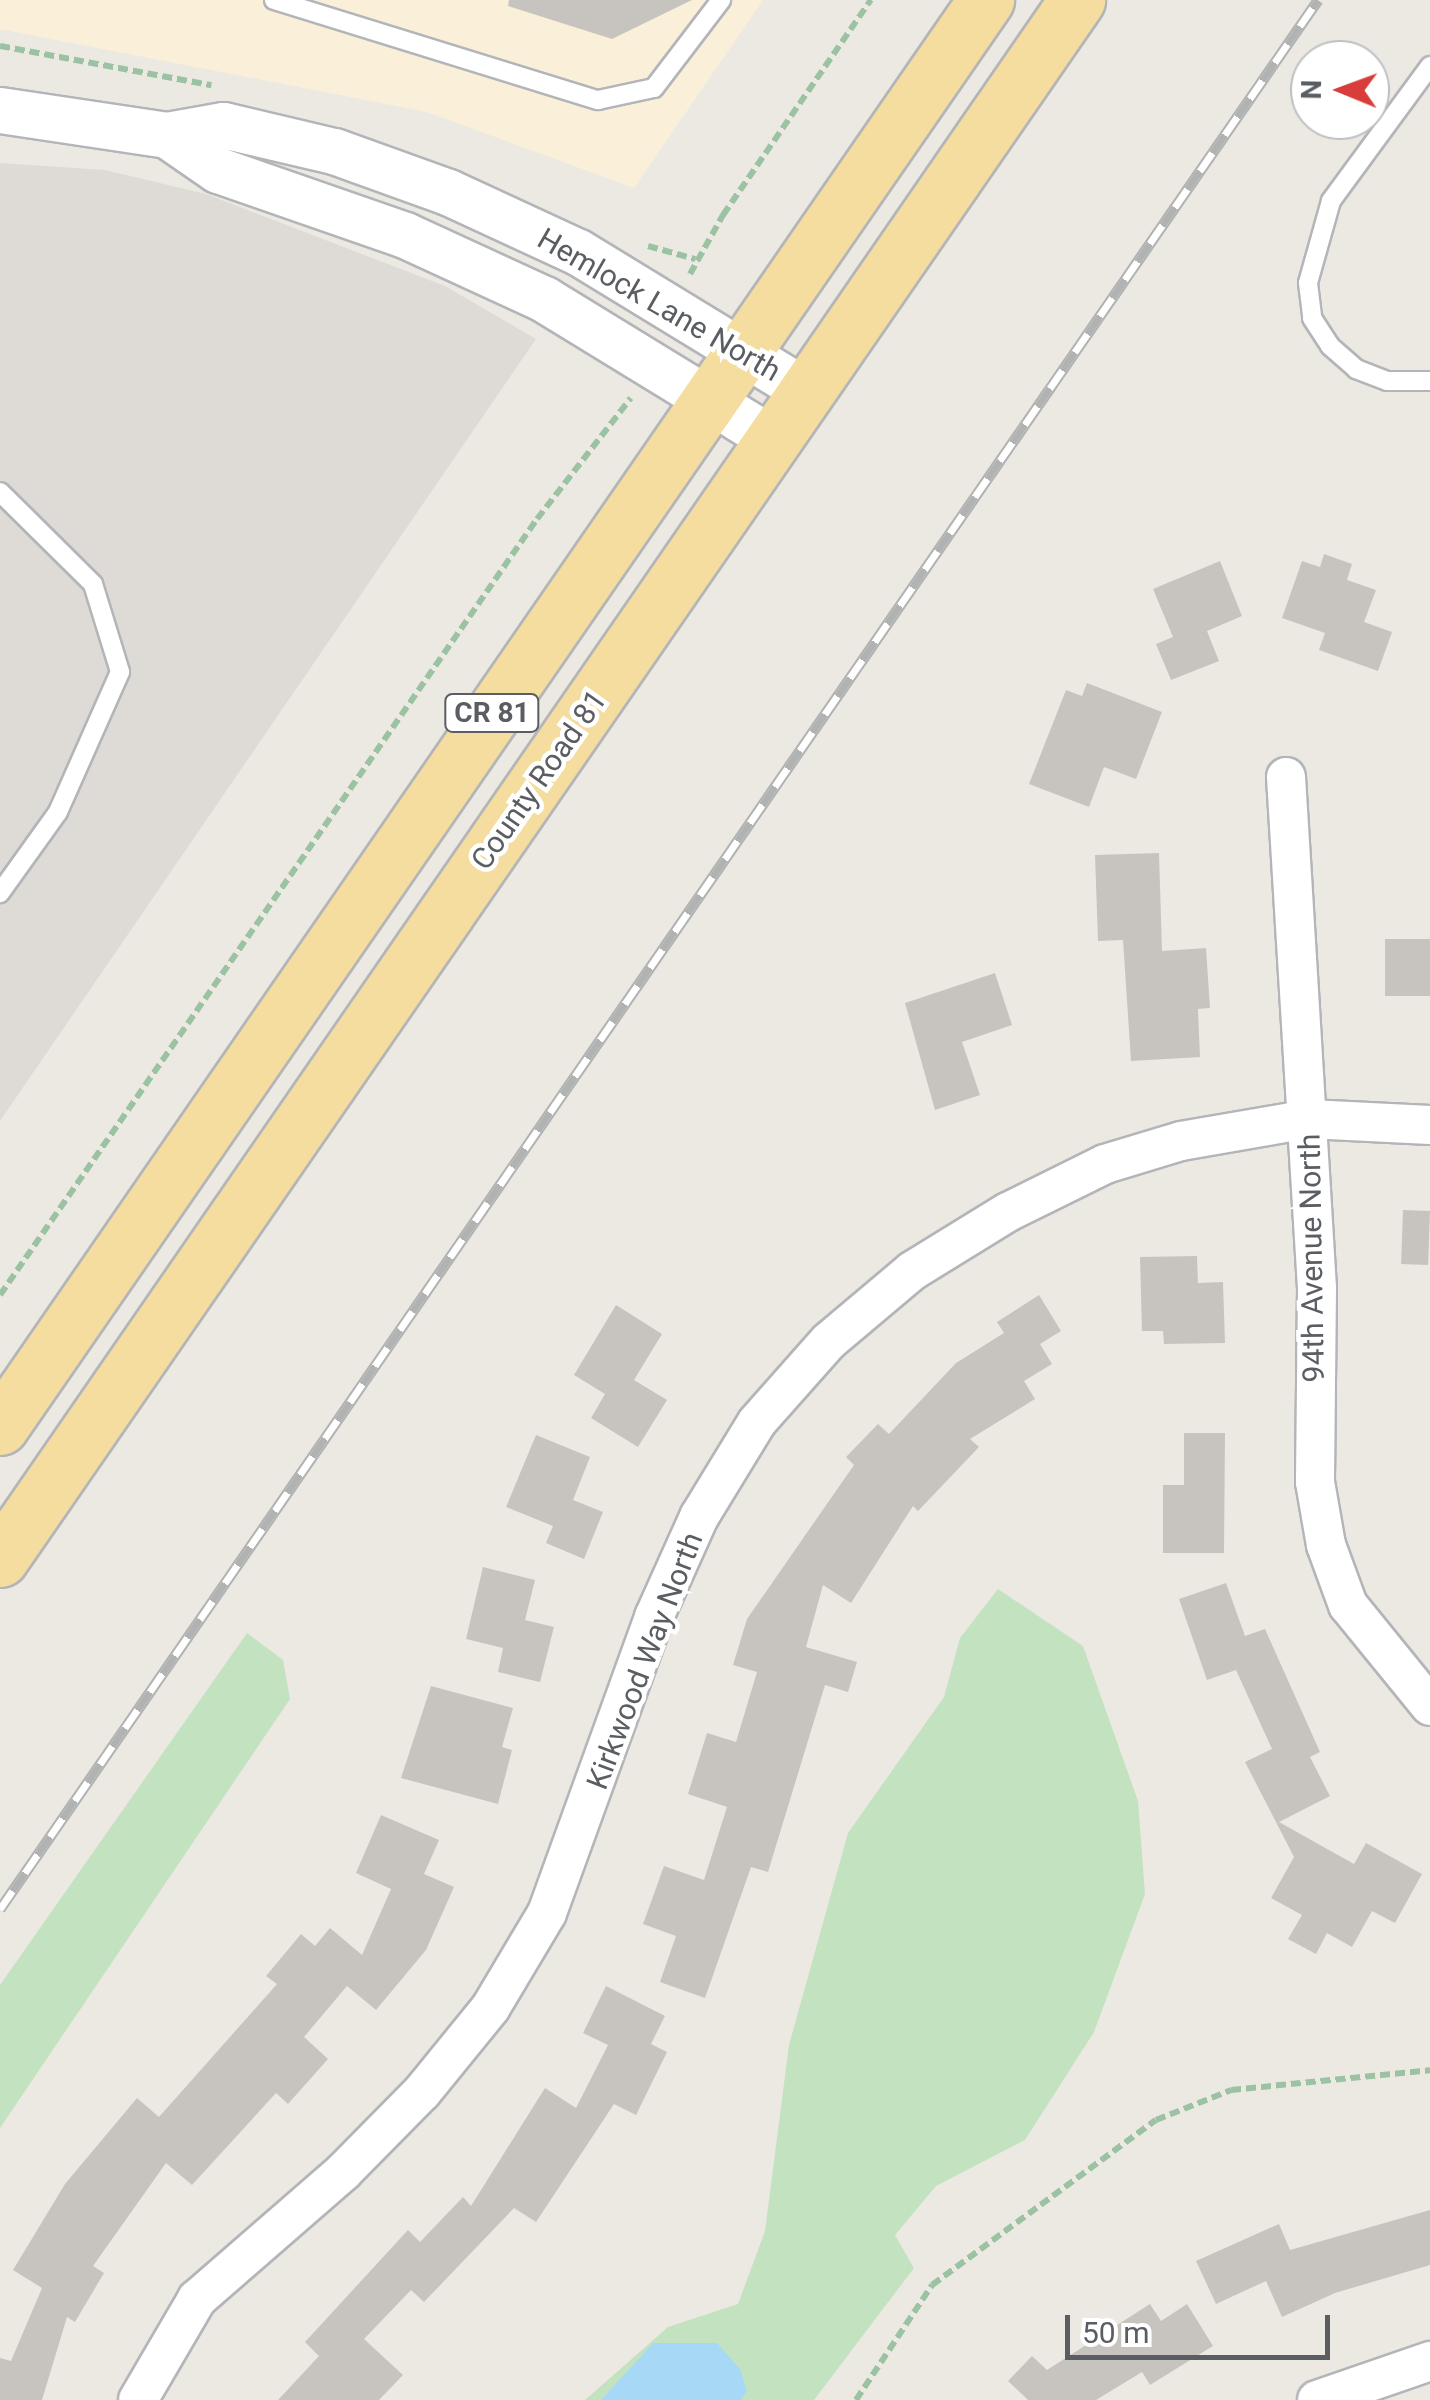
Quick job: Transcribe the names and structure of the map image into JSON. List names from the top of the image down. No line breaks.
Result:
{"streets":{"highway":["CR 81","County Road 81"],"street":["Hemlock Lane North","94th Avenue North","Kirkwood Way North"]},"crossings":[["Hemlock Lane North","CR 81"],["Hemlock Lane North","County Road 81"],["94th Avenue North","Kirkwood Way North"]],"scale_bar":"50 m","north":"left"}
